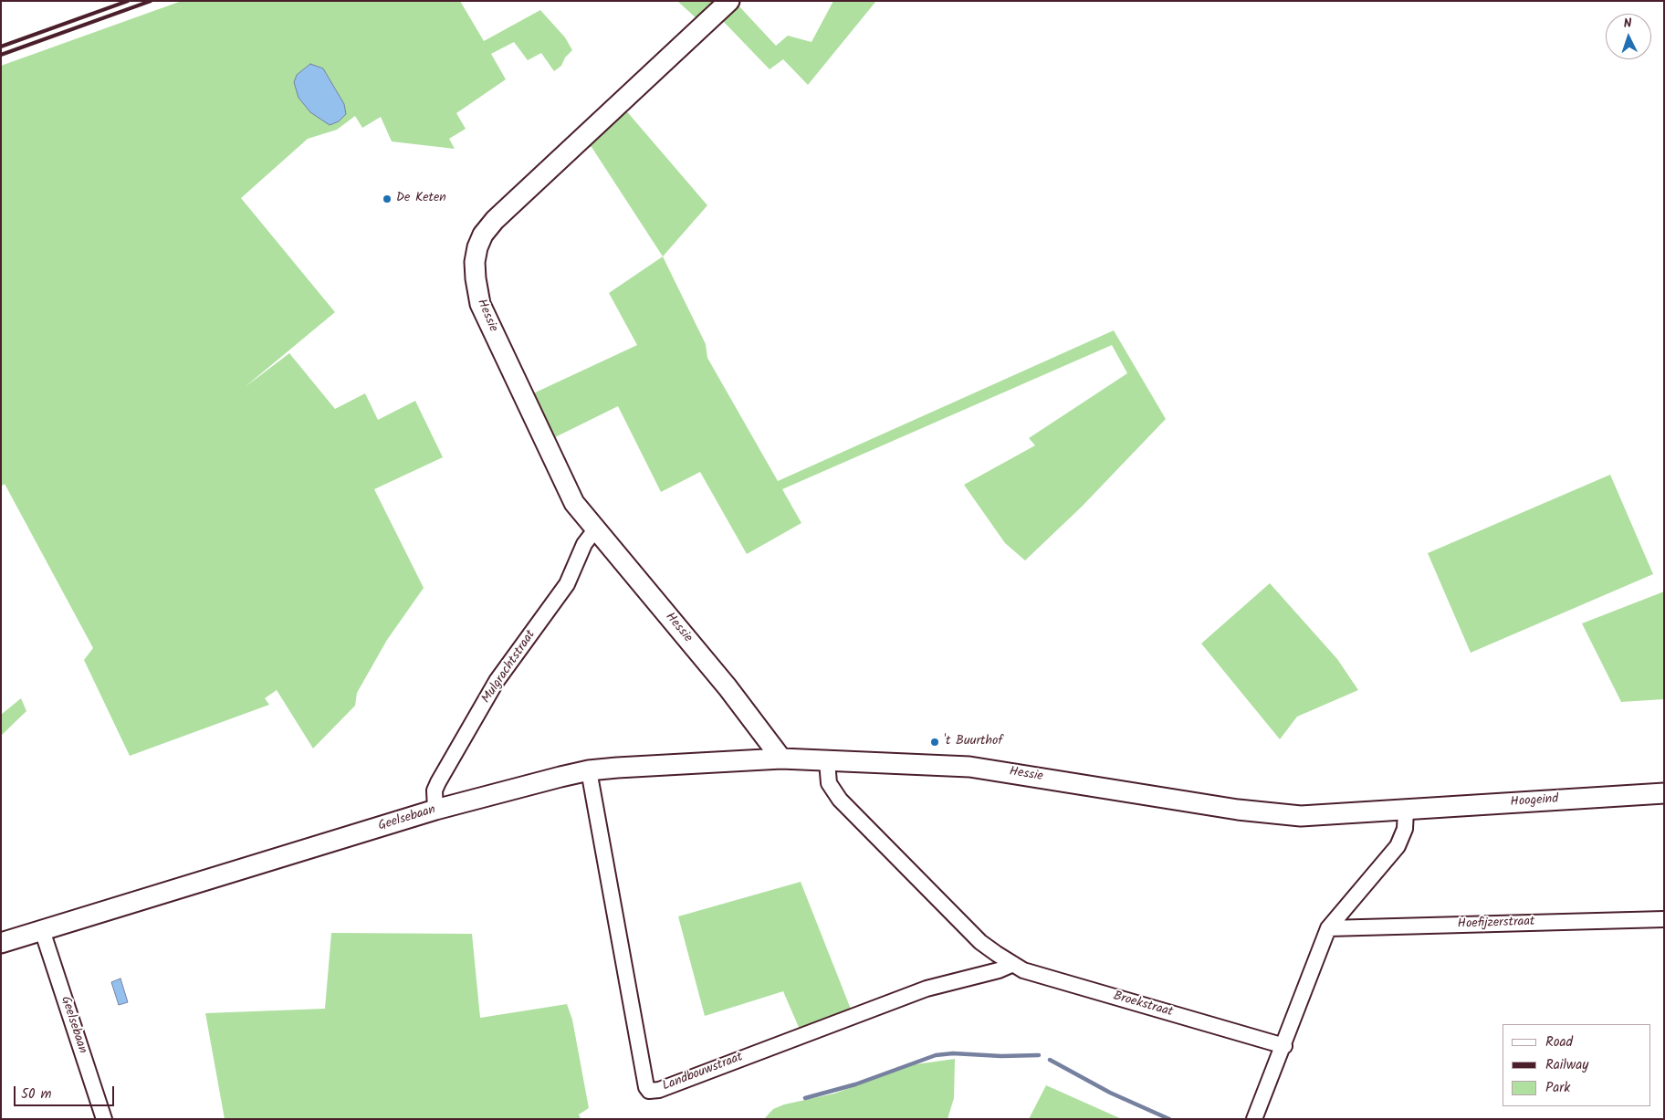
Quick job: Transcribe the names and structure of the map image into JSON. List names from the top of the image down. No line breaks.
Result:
{"streets":{"street":["Hessie","Mulgrachtstraat","Hoogeind","Geelsebaan","Hoefijzerstraat","Broekstraat","Landbouwstraat"]},"crossings":[["Hessie","Mulgrachtstraat"],["Hessie","Hoogeind"],["Hessie","Geelsebaan"],["Hessie","Broekstraat"],["Mulgrachtstraat","Geelsebaan"],["Geelsebaan","Landbouwstraat"],["Broekstraat","Landbouwstraat"]],"places":["De Keten","'t Buurthof"],"legend":["Road","Railway","Park"],"scale_bar":"50 m","north":"top"}
